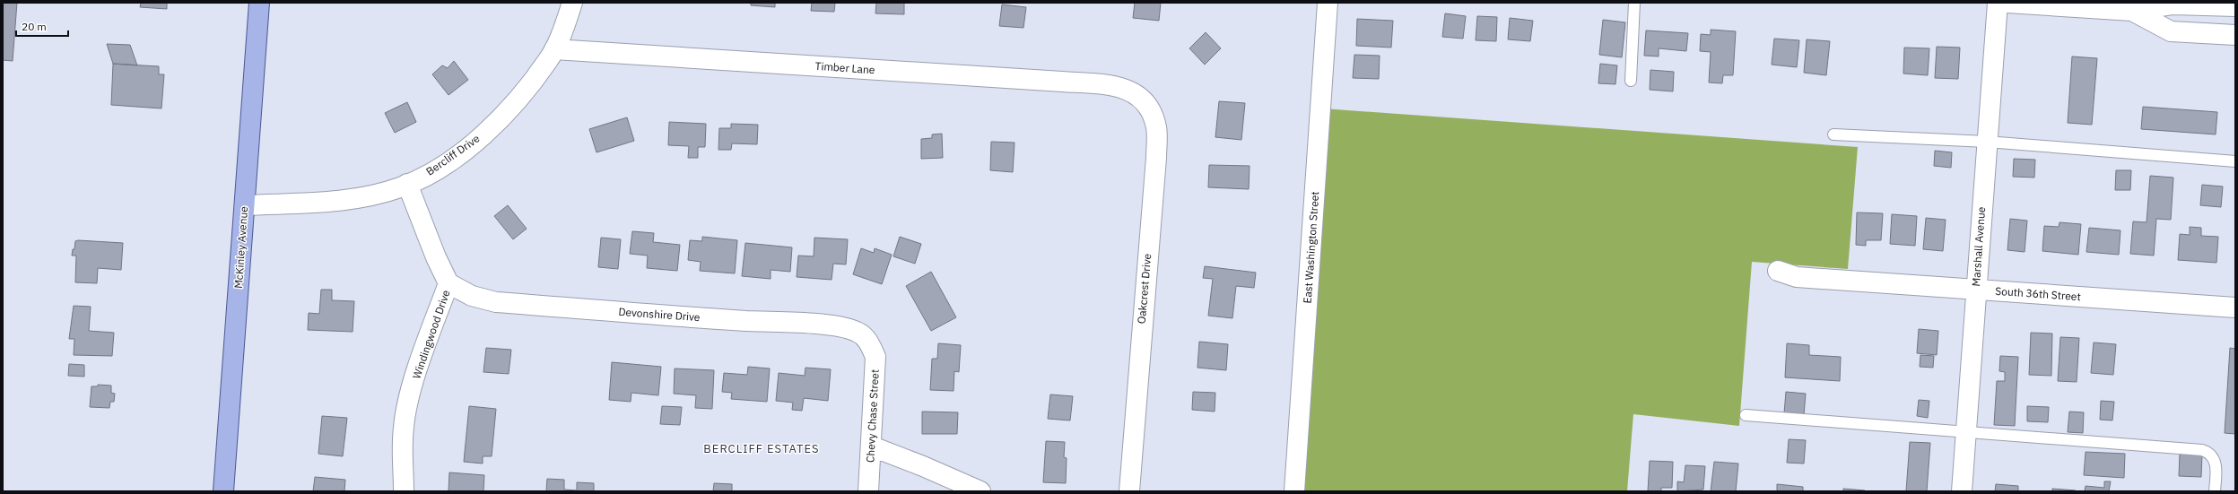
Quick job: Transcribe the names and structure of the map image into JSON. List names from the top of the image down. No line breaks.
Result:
{"streets":{"main road":["McKinley Avenue"],"street":["Timber Lane","Bercliff Drive","Marshall Avenue","East Washington Street","Oakcrest Drive","South 36th Street","Devonshire Drive","Windingwood Drive","Chevy Chase Street"]},"crossings":[["Timber Lane","Bercliff Drive"],["Timber Lane","Oakcrest Drive"],["Bercliff Drive","McKinley Avenue"],["Bercliff Drive","Windingwood Drive"],["Marshall Avenue","South 36th Street"],["Devonshire Drive","Windingwood Drive"],["Devonshire Drive","Chevy Chase Street"]],"districts":["BERCLIFF ESTATES"],"scale_bar":"20 m"}
